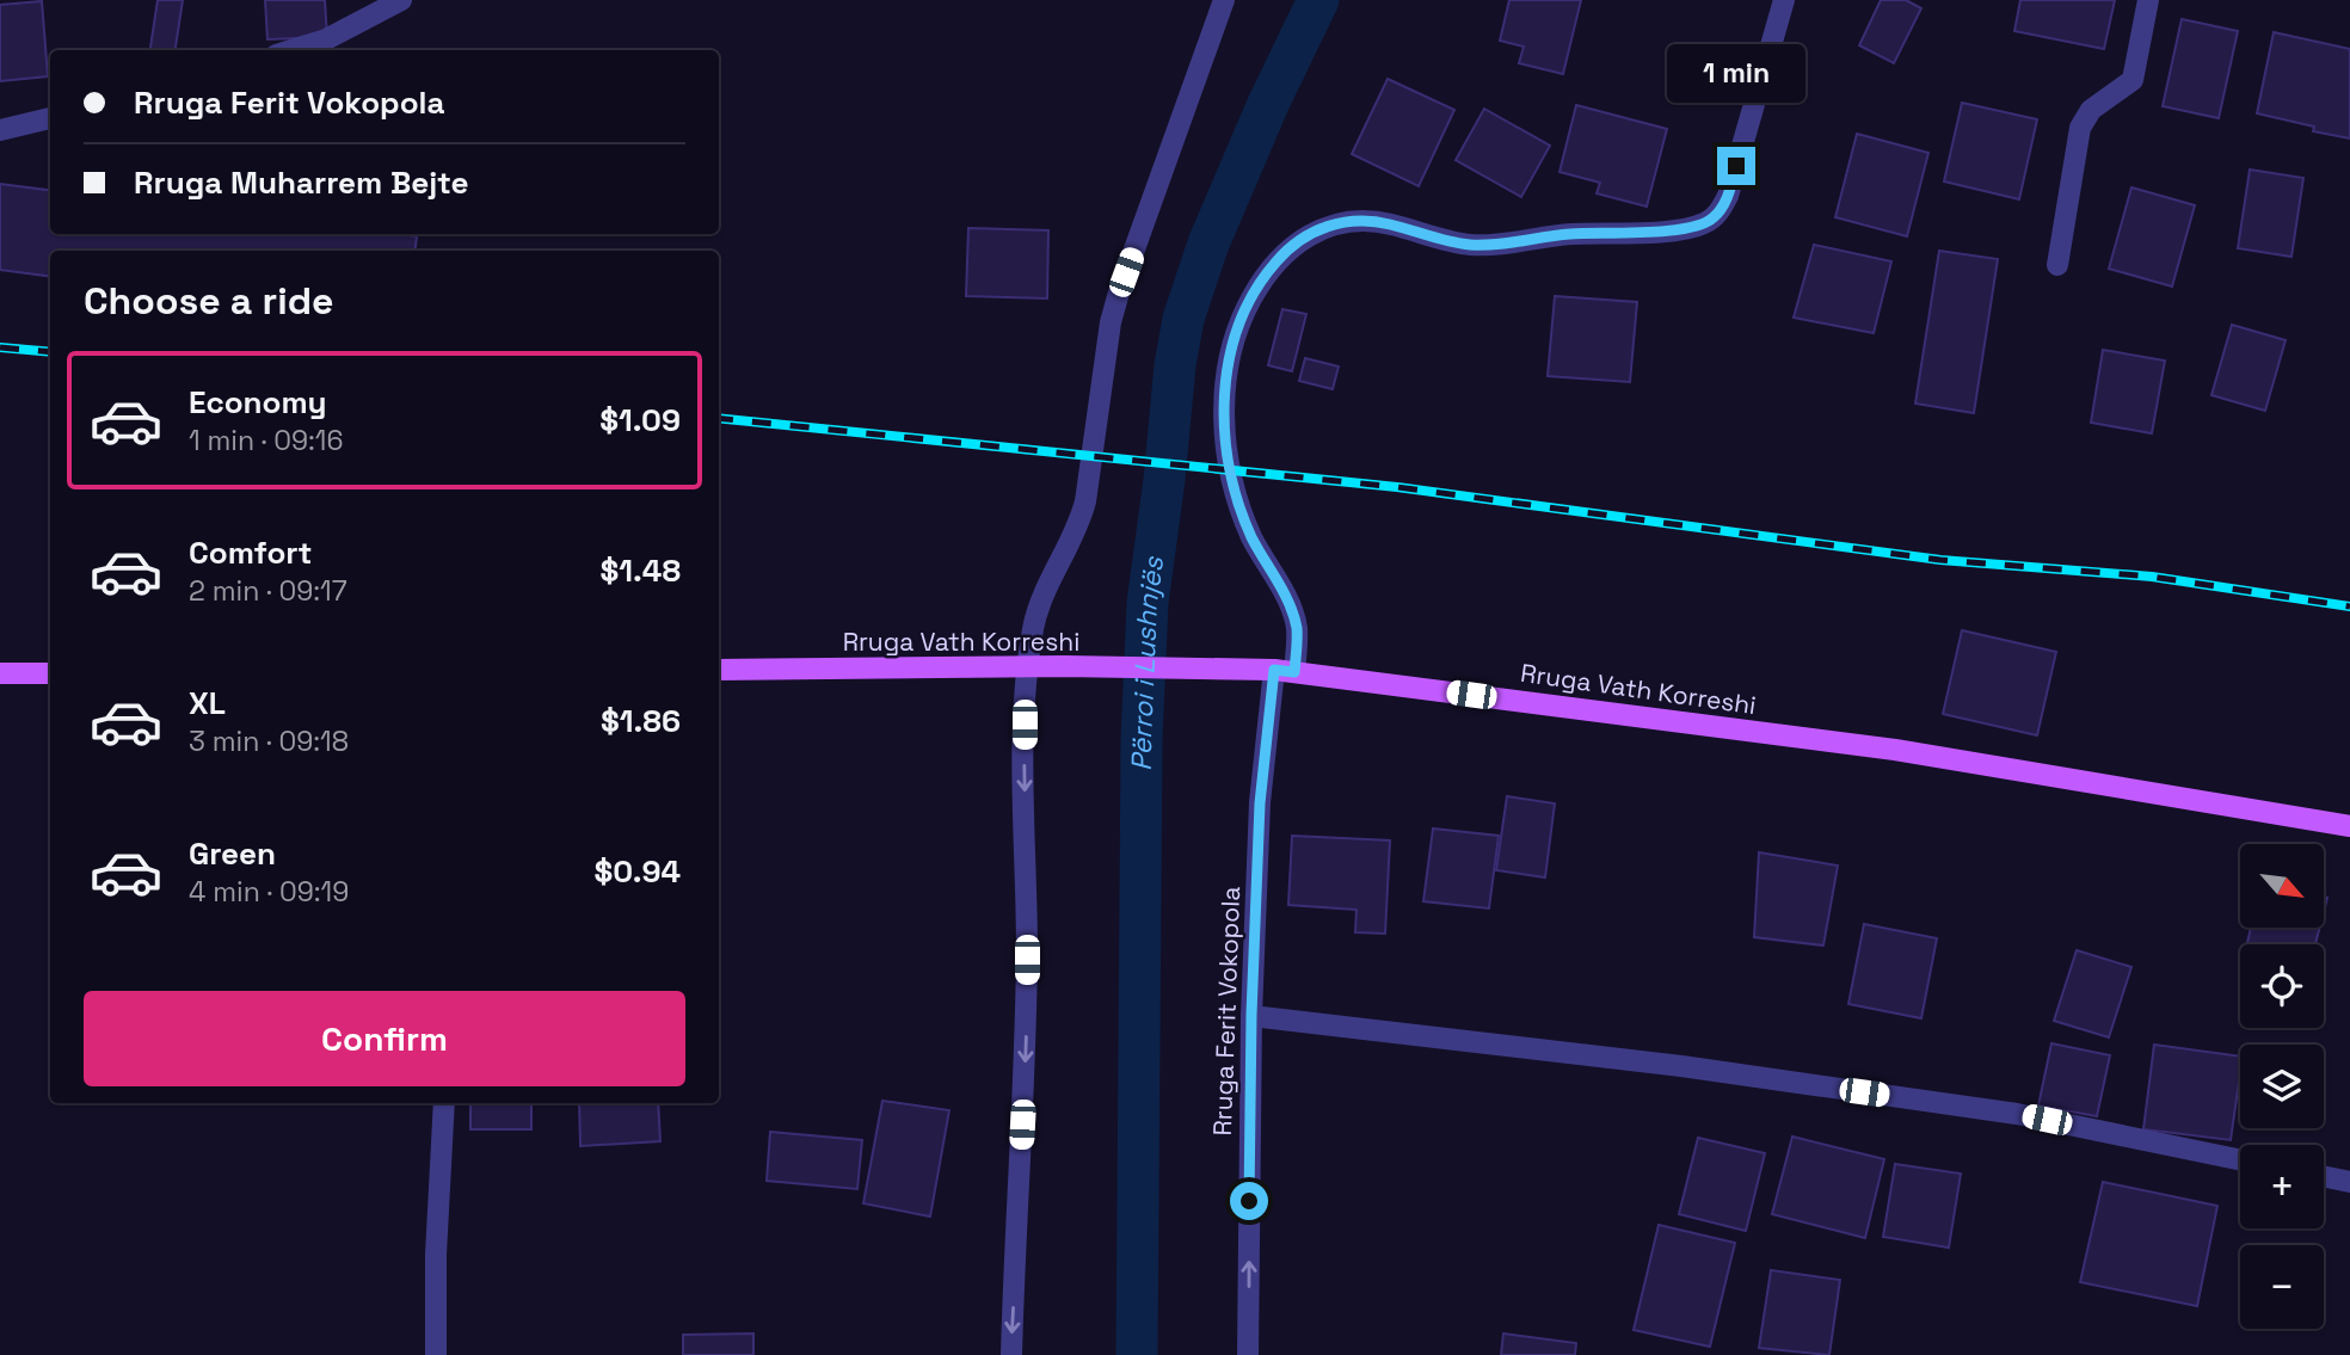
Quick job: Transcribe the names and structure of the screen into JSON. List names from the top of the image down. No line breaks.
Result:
{"streets":{"main road":["Rruga Vath Korreshi"],"street":["Rruga Ferit Vokopola"]},"crossings":[["Rruga Vath Korreshi","Rruga Ferit Vokopola"]],"water":["Përroi i Lushnjës"],"north":"bottom right","page":{"bubble":"1 min","banner":["Rruga Ferit Vokopola","Rruga Muharrem Bejte"],"heading":"Choose a ride","list":[{"name":"Economy","note":"1 min · 09:16","value":"$1.09"},{"name":"Comfort","note":"2 min · 09:17","value":"$1.48"},{"name":"XL","note":"3 min · 09:18","value":"$1.86"},{"name":"Green","note":"4 min · 09:19","value":"$0.94"}],"map_buttons":["+","−"],"buttons":"Confirm"}}
